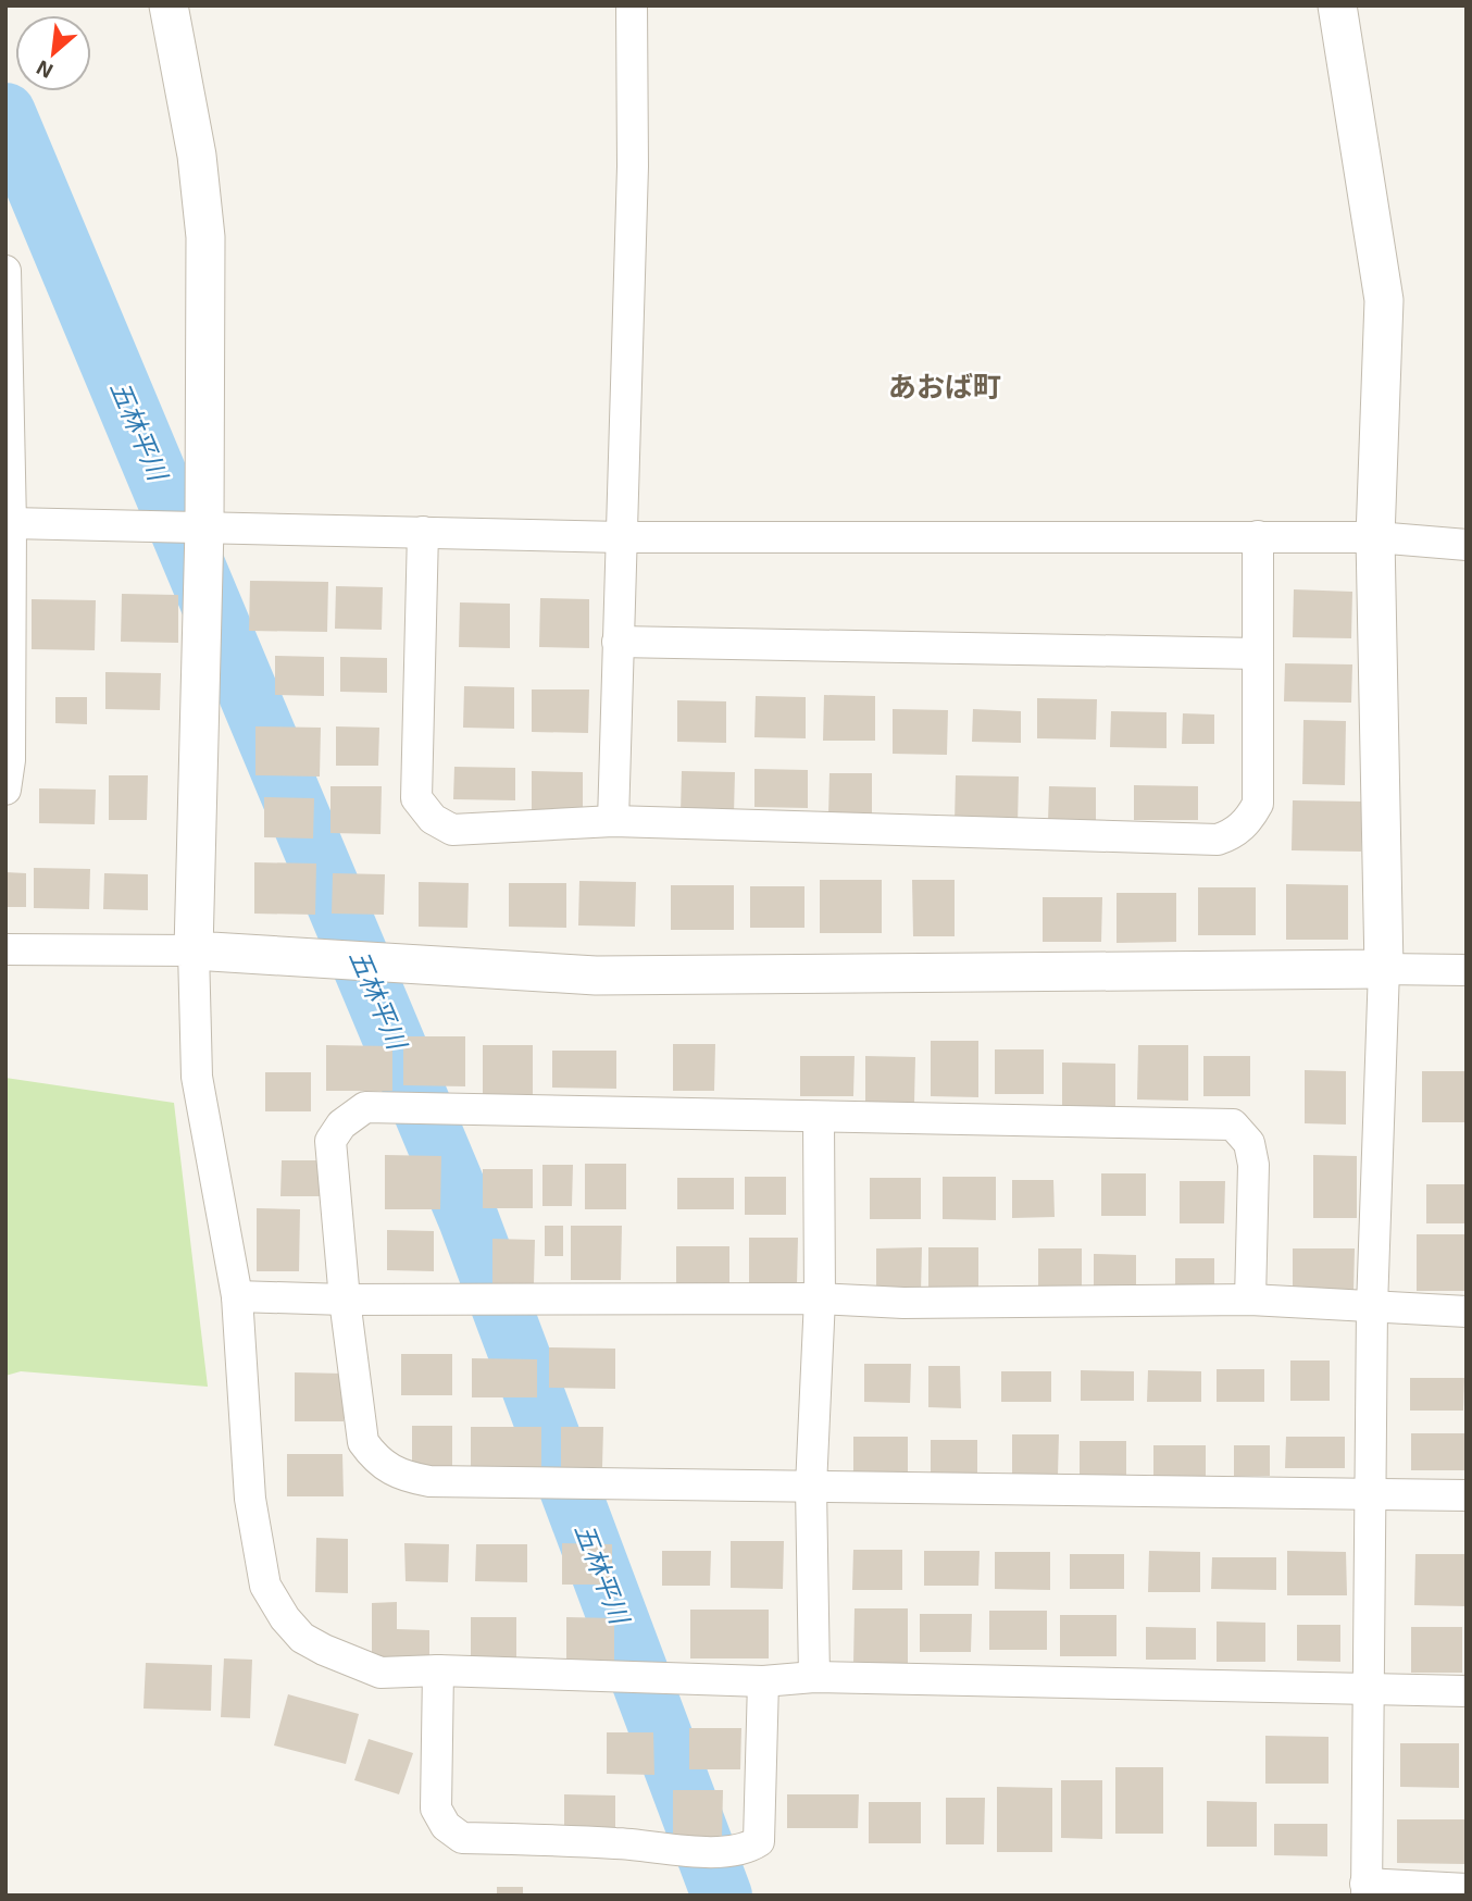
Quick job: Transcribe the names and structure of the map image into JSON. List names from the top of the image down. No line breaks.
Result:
{"districts":["あおば町"],"water":["五林平川"],"north":"bottom left"}
